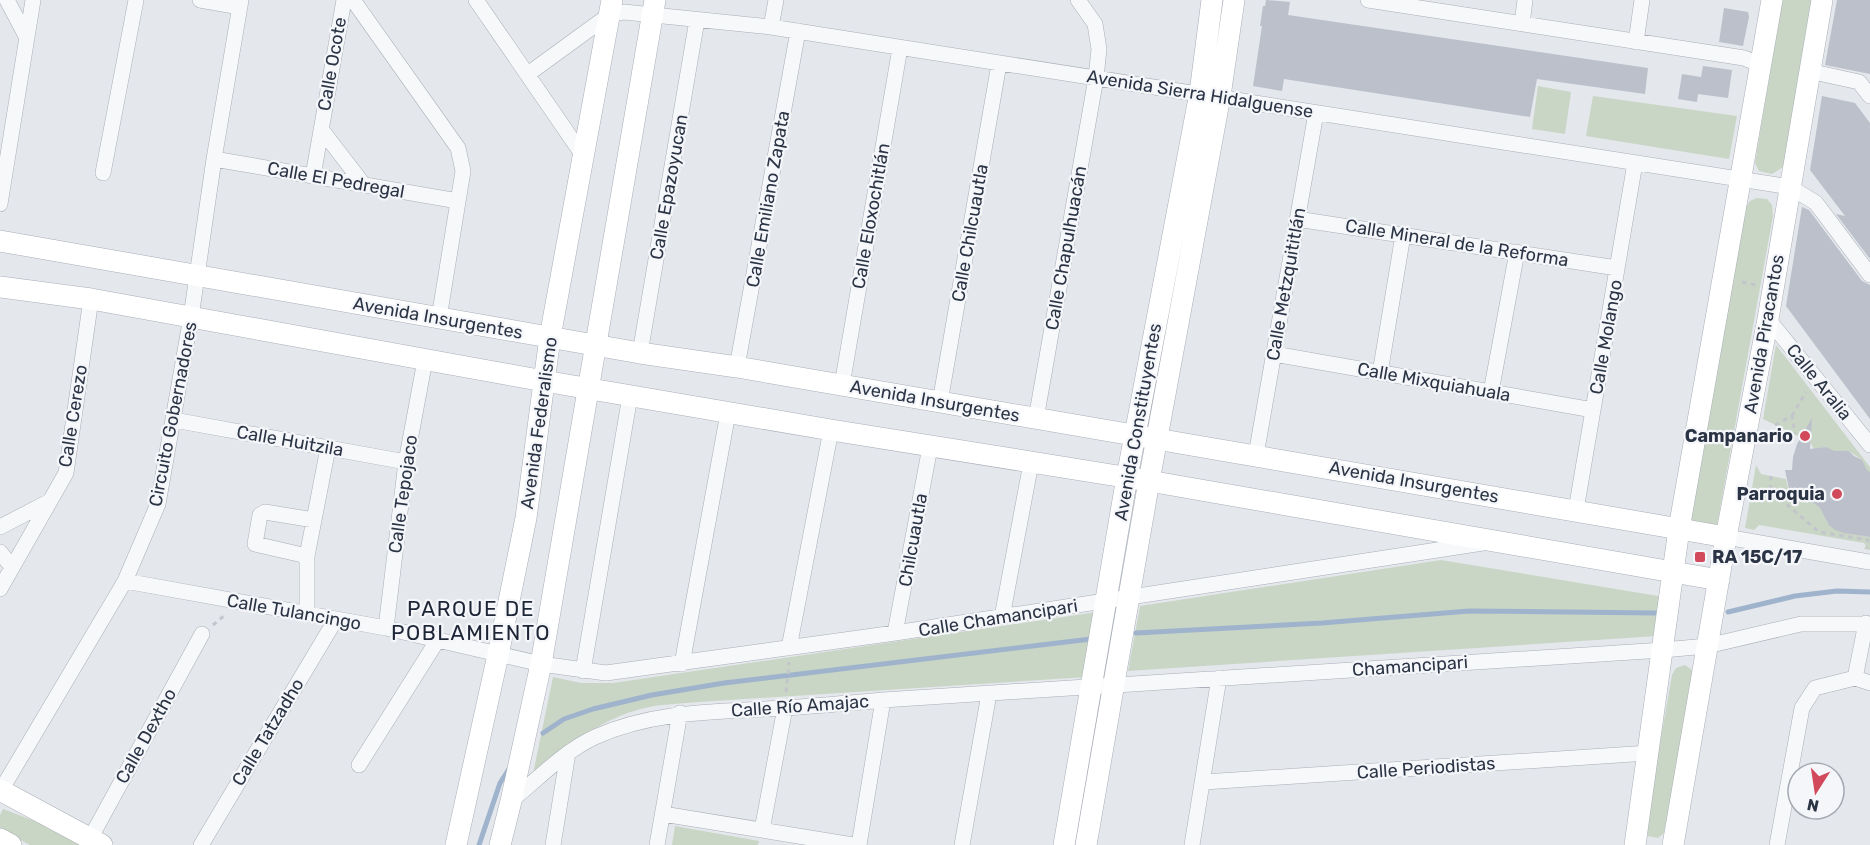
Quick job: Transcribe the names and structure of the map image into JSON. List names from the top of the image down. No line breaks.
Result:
{"streets":{"street":["Calle Ocote","Avenida Sierra Hidalguense","Calle El Pedregal","Calle Epazoyucan","Calle Emiliano Zapata","Calle Eloxochitlán","Calle Chilcuautla","Calle Mineral de la Reforma","Calle Chapulhuacán","Calle Metzquititlán","Avenida Insurgentes","Avenida Piracantos","Calle Molango","Calle Mixquiahuala","Calle Aralia","Circuito Gobernadores","Calle Cerezo","Avenida Constituyentes","Avenida Federalismo","Calle Huitzila","Calle Tepojaco","Chilcuautla","Calle Tulancingo","Calle Chamancipari","Chamancipari","Calle Río Amajac","Calle Tatzadho","Calle Dextho","Calle Periodistas"]},"crossings":[["Calle Ocote","Calle El Pedregal"],["Avenida Sierra Hidalguense","Calle Epazoyucan"],["Avenida Sierra Hidalguense","Calle Emiliano Zapata"],["Avenida Sierra Hidalguense","Calle Eloxochitlán"],["Avenida Sierra Hidalguense","Calle Chilcuautla"],["Avenida Sierra Hidalguense","Calle Chapulhuacán"],["Avenida Sierra Hidalguense","Calle Metzquititlán"],["Avenida Sierra Hidalguense","Avenida Piracantos"],["Avenida Sierra Hidalguense","Calle Molango"],["Avenida Sierra Hidalguense","Avenida Constituyentes"],["Avenida Sierra Hidalguense","Avenida Federalismo"],["Calle El Pedregal","Circuito Gobernadores"],["Calle Epazoyucan","Avenida Insurgentes"],["Calle Emiliano Zapata","Avenida Insurgentes"],["Calle Eloxochitlán","Avenida Insurgentes"],["Calle Chilcuautla","Avenida Insurgentes"],["Calle Mineral de la Reforma","Calle Metzquititlán"],["Calle Mineral de la Reforma","Calle Molango"],["Calle Chapulhuacán","Avenida Insurgentes"],["Calle Metzquititlán","Avenida Insurgentes"],["Calle Metzquititlán","Calle Mixquiahuala"],["Avenida Insurgentes","Avenida Piracantos"],["Avenida Insurgentes","Calle Molango"],["Avenida Insurgentes","Circuito Gobernadores"],["Avenida Insurgentes","Avenida Constituyentes"],["Avenida Insurgentes","Avenida Federalismo"],["Avenida Piracantos","Calle Aralia"],["Avenida Piracantos","Chamancipari"],["Calle Molango","Calle Mixquiahuala"],["Circuito Gobernadores","Calle Huitzila"],["Circuito Gobernadores","Calle Tulancingo"],["Avenida Constituyentes","Calle Chamancipari"],["Avenida Constituyentes","Chamancipari"],["Avenida Constituyentes","Calle Río Amajac"],["Avenida Federalismo","Calle Tulancingo"],["Avenida Federalismo","Calle Chamancipari"],["Calle Huitzila","Calle Tepojaco"],["Calle Tepojaco","Calle Tulancingo"],["Chilcuautla","Calle Chamancipari"],["Calle Tulancingo","Calle Chamancipari"],["Calle Tulancingo","Calle Tatzadho"],["Chamancipari","Calle Río Amajac"]],"districts":["PARQUE DE POBLAMIENTO"],"places":{"other":["Campanario","Parroquia"],"transit":["RA 15C/17"]},"north":"bottom"}
